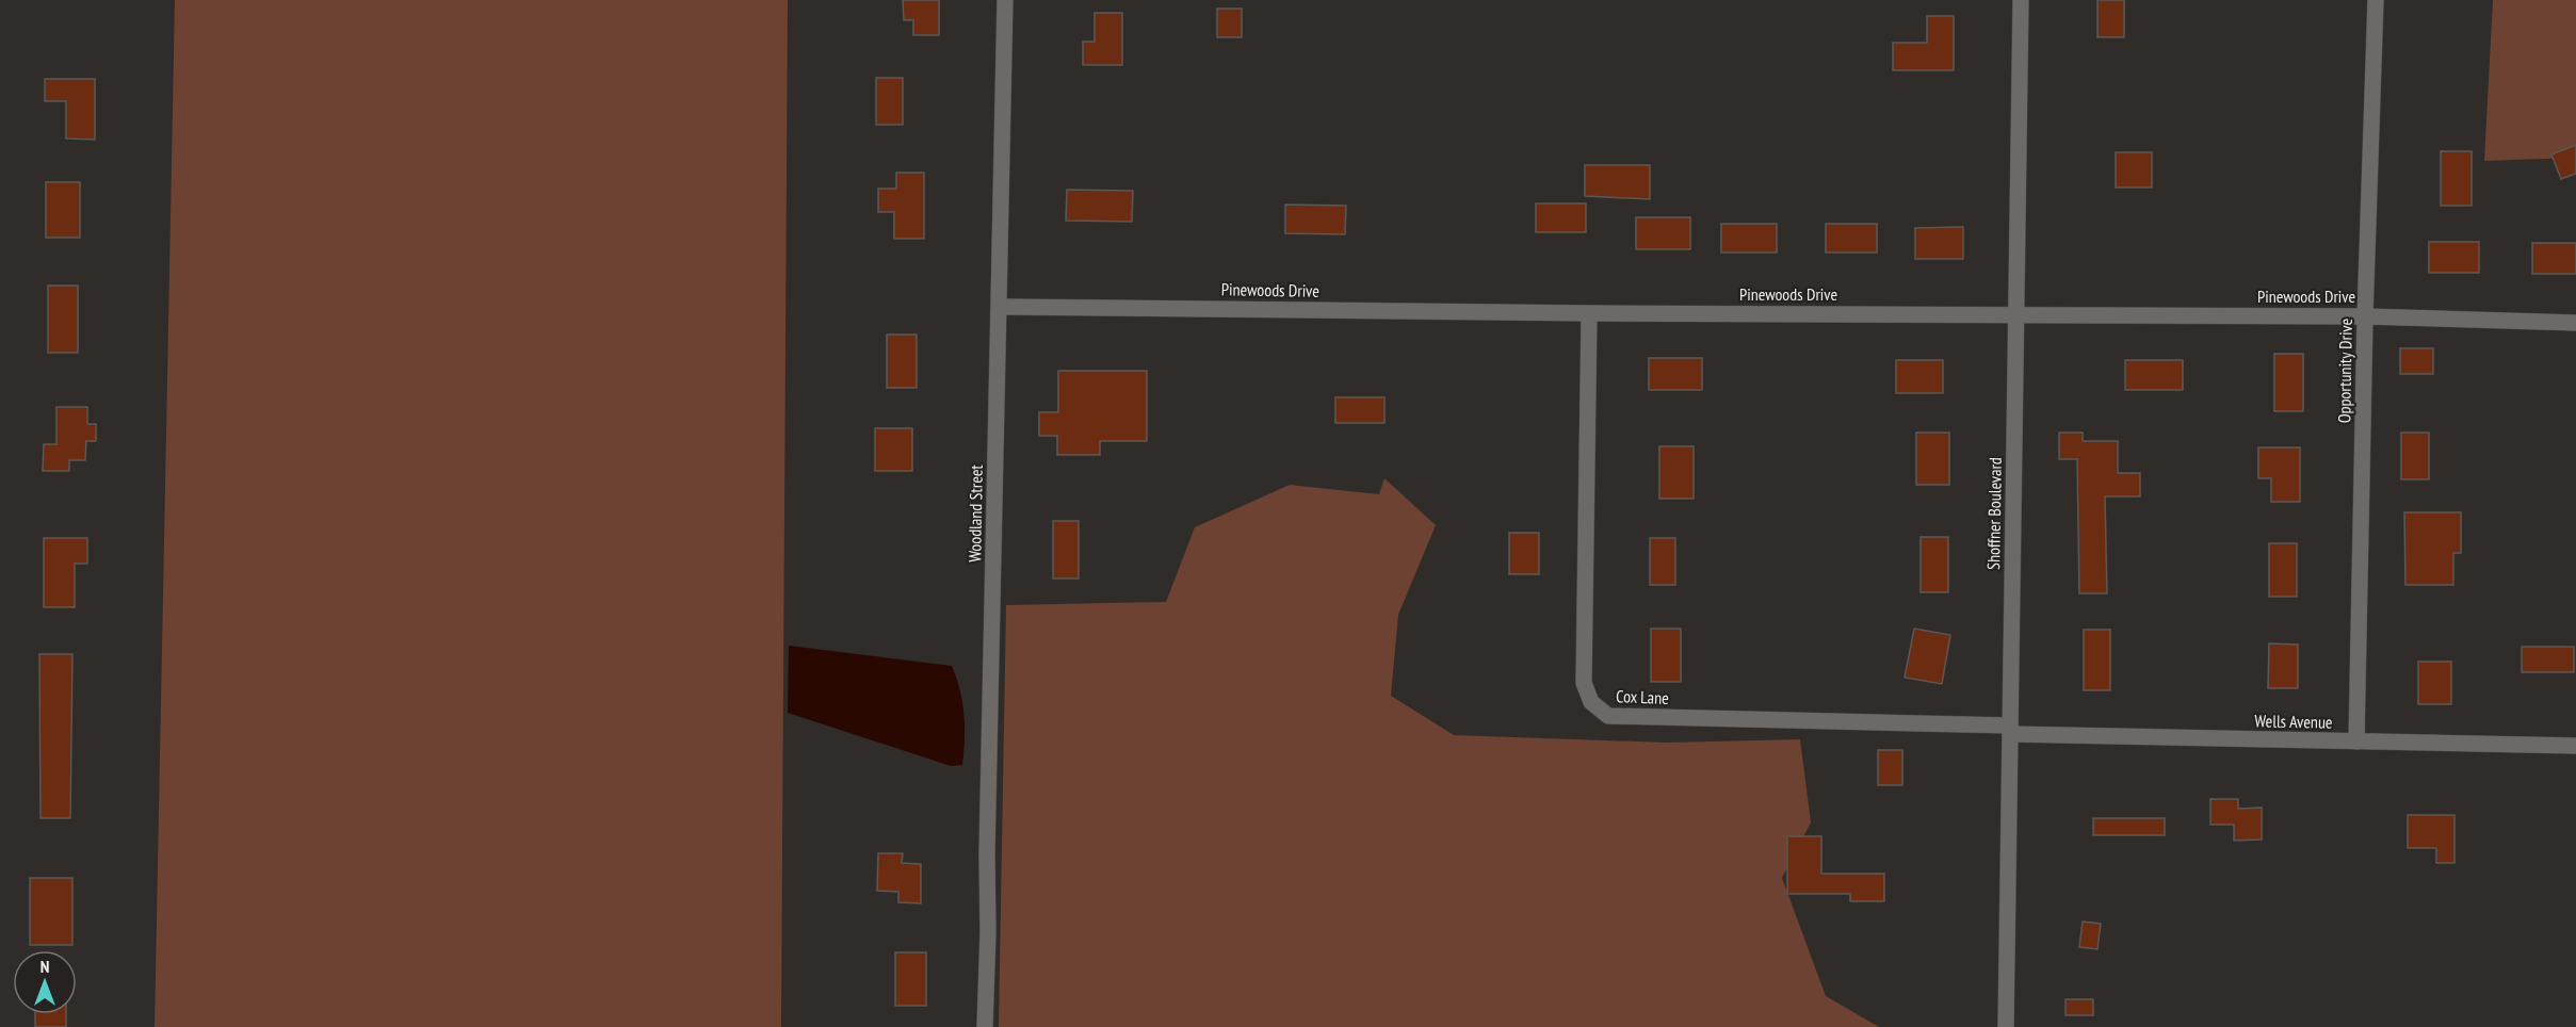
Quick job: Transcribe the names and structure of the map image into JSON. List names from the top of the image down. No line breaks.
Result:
{"streets":{"street":["Pinewoods Drive","Opportunity Drive","Woodland Street","Shoffner Boulevard","Cox Lane","Wells Avenue"]},"crossings":[["Pinewoods Drive","Opportunity Drive"],["Pinewoods Drive","Woodland Street"],["Pinewoods Drive","Shoffner Boulevard"],["Pinewoods Drive","Cox Lane"],["Opportunity Drive","Wells Avenue"],["Shoffner Boulevard","Cox Lane"],["Shoffner Boulevard","Wells Avenue"],["Cox Lane","Wells Avenue"]],"north":"top"}
